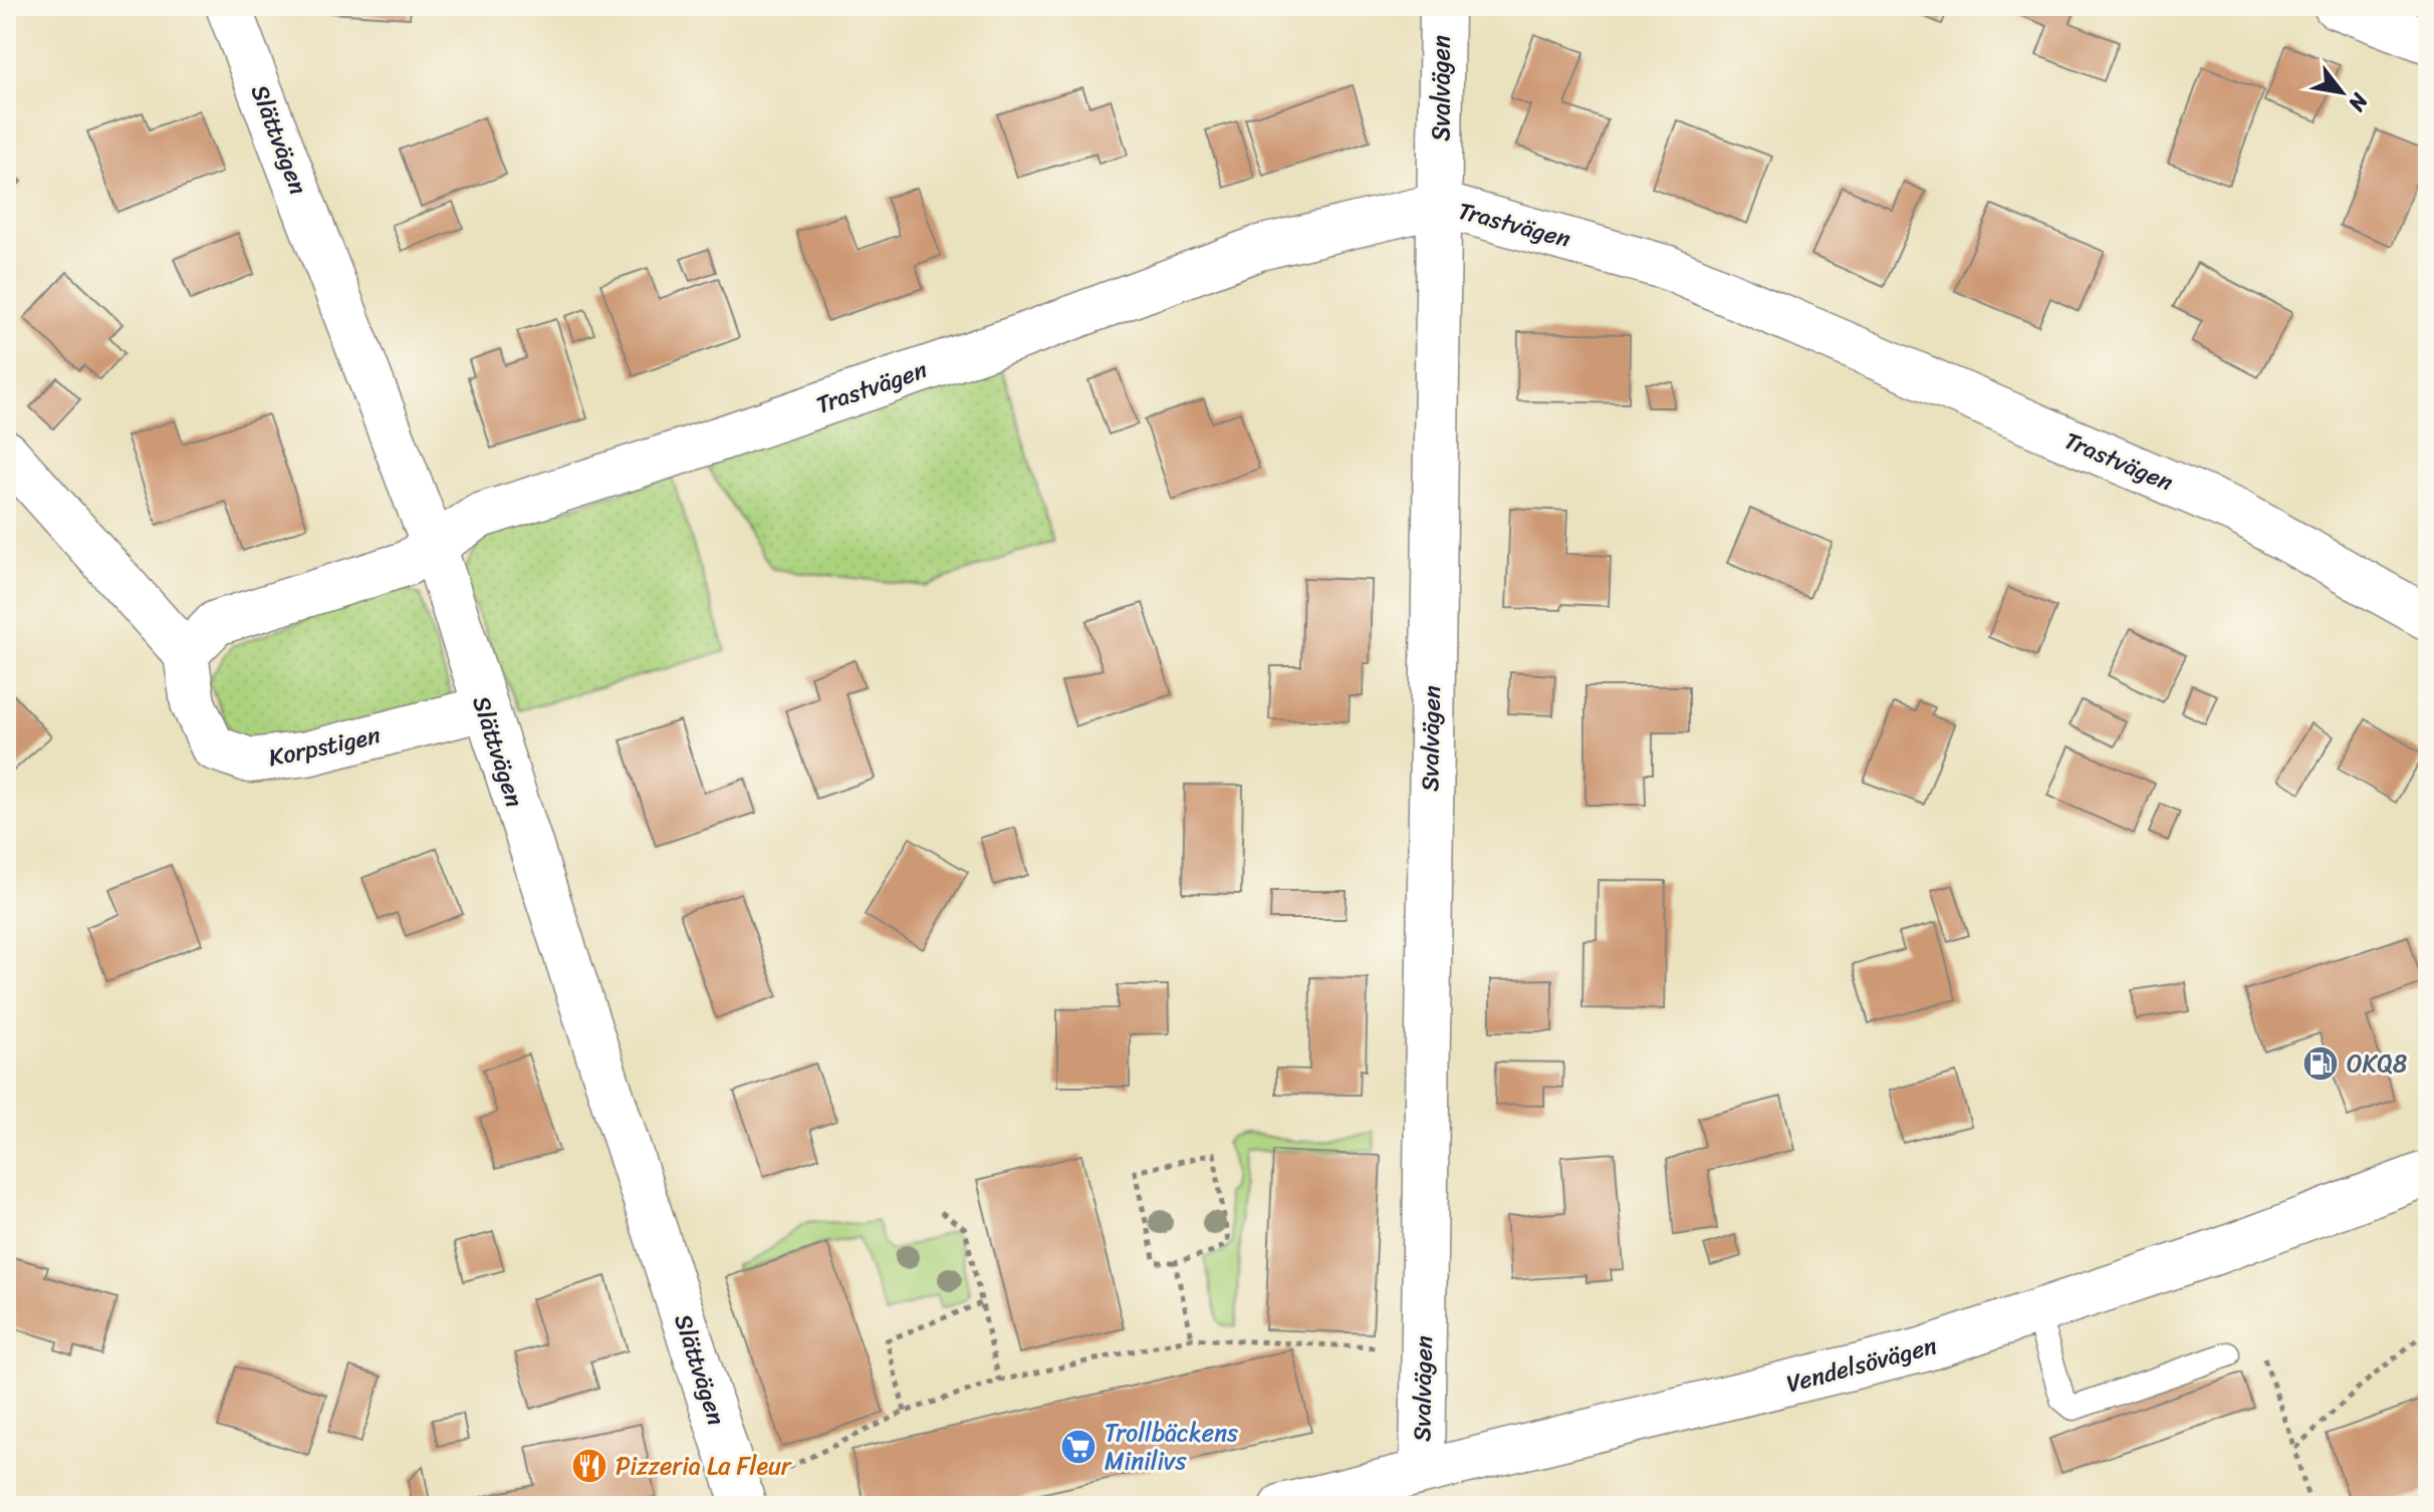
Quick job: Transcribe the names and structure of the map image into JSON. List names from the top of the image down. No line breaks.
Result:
{"streets":{"street":["Svalvägen","Slättvägen","Trastvägen","Korpstigen","Vendelsövägen"]},"crossings":[["Svalvägen","Trastvägen"],["Svalvägen","Vendelsövägen"],["Slättvägen","Trastvägen"],["Slättvägen","Korpstigen"]],"places":{"fuel station":["OKQ8"],"supermarket":["Trollbäckens Minilivs"],"restaurant":["Pizzeria La Fleur"]},"north":"bottom right"}
